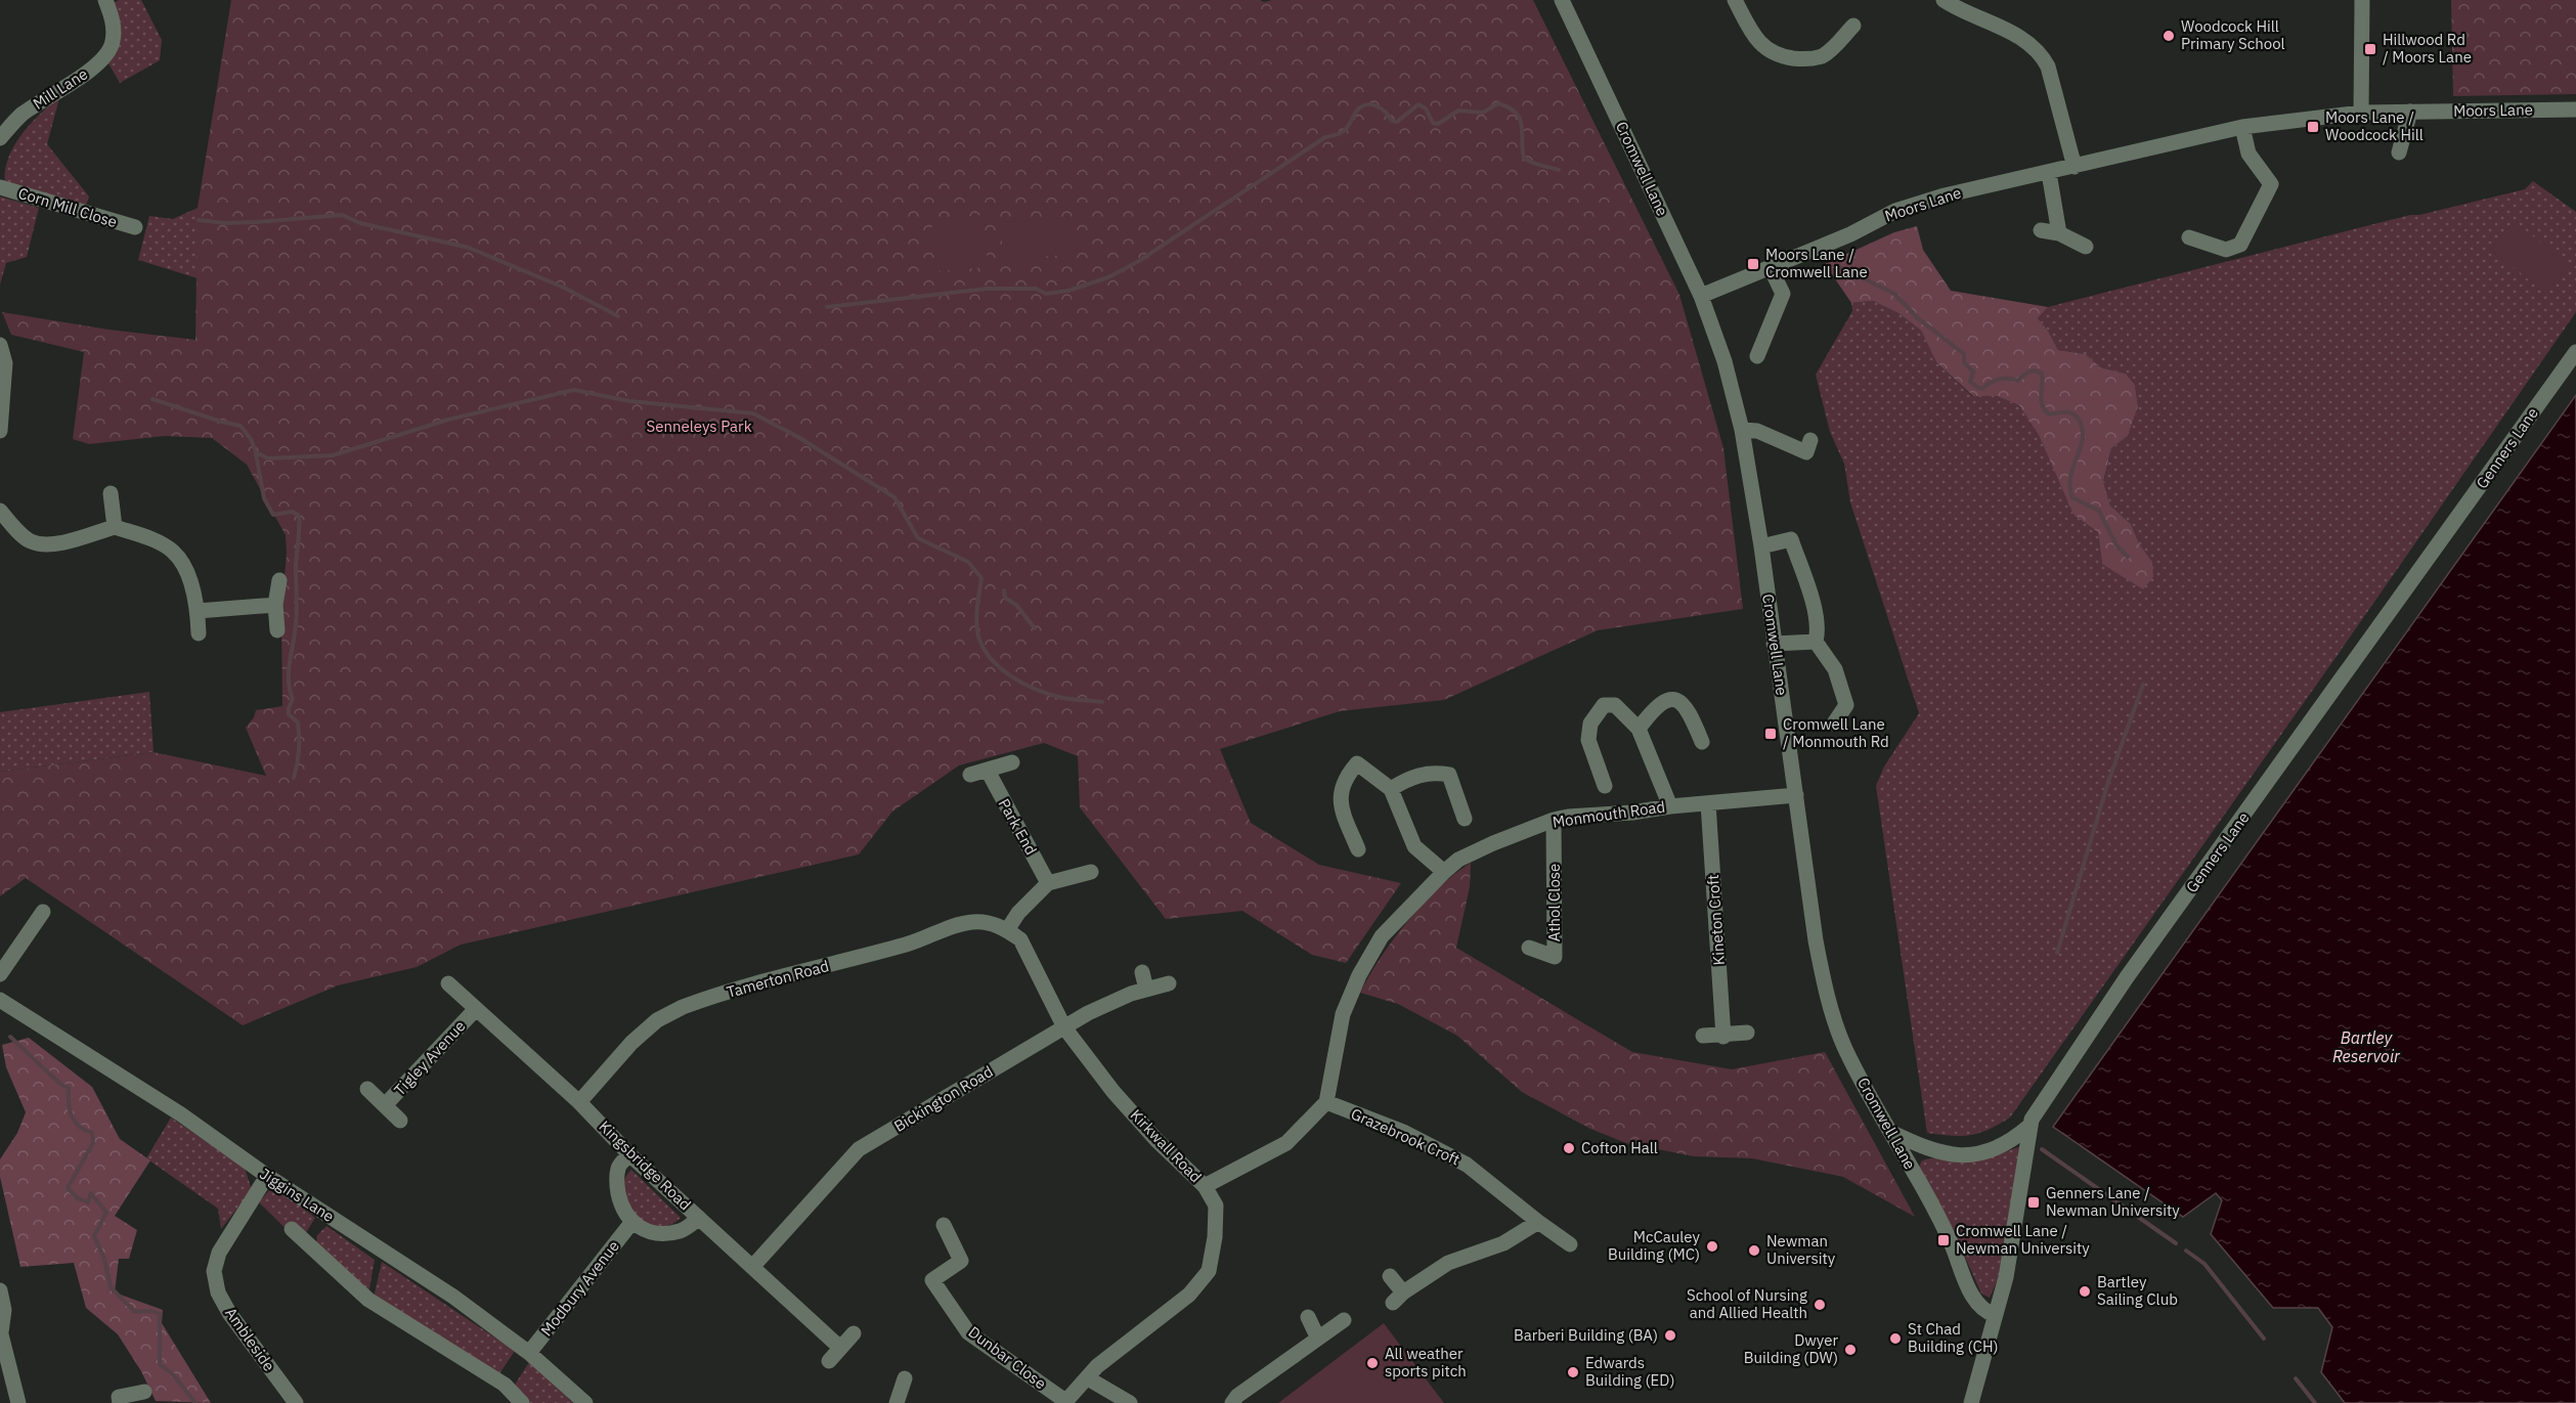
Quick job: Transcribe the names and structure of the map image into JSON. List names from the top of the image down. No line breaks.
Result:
{"streets":{"street":["Mill Lane","Moors Lane","Cromwell Lane","Corn Mill Close","Genners Lane","Monmouth Road","Park End","Athol Close","Kineton Croft","Tamerton Road","Tigley Avenue","Bickington Road","Grazebrook Croft","Kirkwall Road","Kingsbridge Road","Jiggins Lane","Modbury Avenue","Ambleside","Dunbar Close"]},"crossings":[["Moors Lane","Cromwell Lane"],["Cromwell Lane","Genners Lane"],["Cromwell Lane","Monmouth Road"],["Monmouth Road","Athol Close"],["Monmouth Road","Kineton Croft"],["Monmouth Road","Grazebrook Croft"],["Tamerton Road","Kingsbridge Road"],["Tigley Avenue","Kingsbridge Road"],["Bickington Road","Kirkwall Road"],["Bickington Road","Kingsbridge Road"],["Kirkwall Road","Dunbar Close"],["Jiggins Lane","Modbury Avenue"],["Jiggins Lane","Ambleside"]],"water":["Bartley Reservoir"],"parks":["Senneleys Park"],"places":{"other":["Woodcock Hill Primary School","Cofton Hall","McCauley Building (MC)","Newman University","Bartley Sailing Club","School of Nursing and Allied Health","Barberi Building (BA)","St Chad Building (CH)","Dwyer Building (DW)","All weather sports pitch","Edwards Building (ED)"],"transit":["Hillwood Rd / Moors Lane","Moors Lane / Woodcock Hill","Moors Lane / Cromwell Lane","Cromwell Lane / Monmouth Rd","Genners Lane / Newman University","Cromwell Lane / Newman University"]}}
